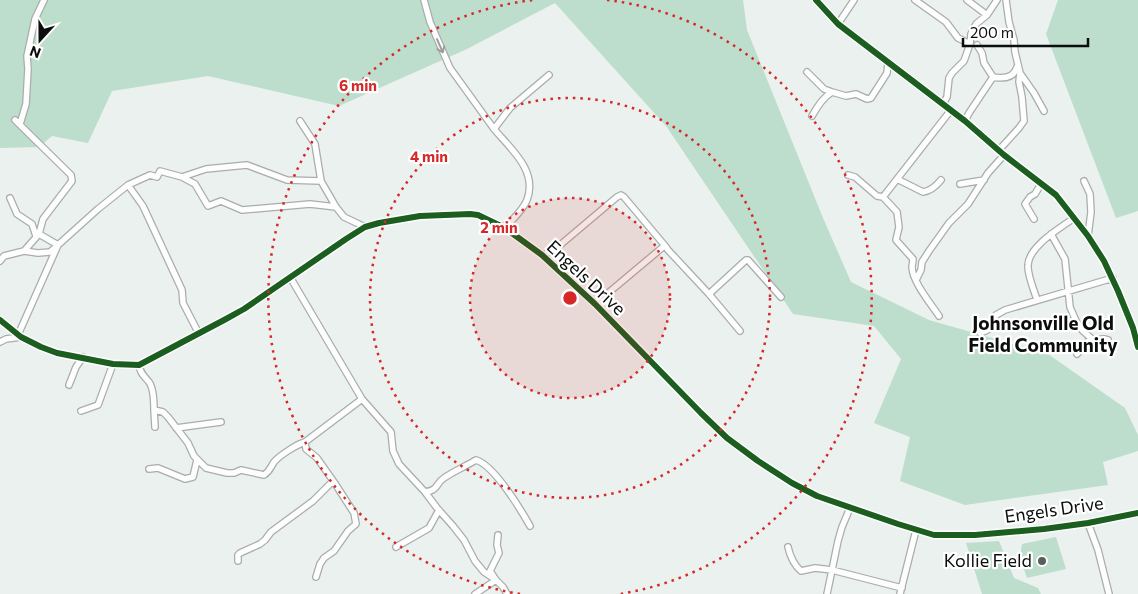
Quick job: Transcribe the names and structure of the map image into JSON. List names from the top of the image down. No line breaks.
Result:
{"streets":{"street":["Engels Drive"]},"districts":["Johnsonville Old Field Community"],"places":["Kollie Field"],"scale_bar":"200 m","north":"bottom","rings":["6 min","4 min","2 min"]}
